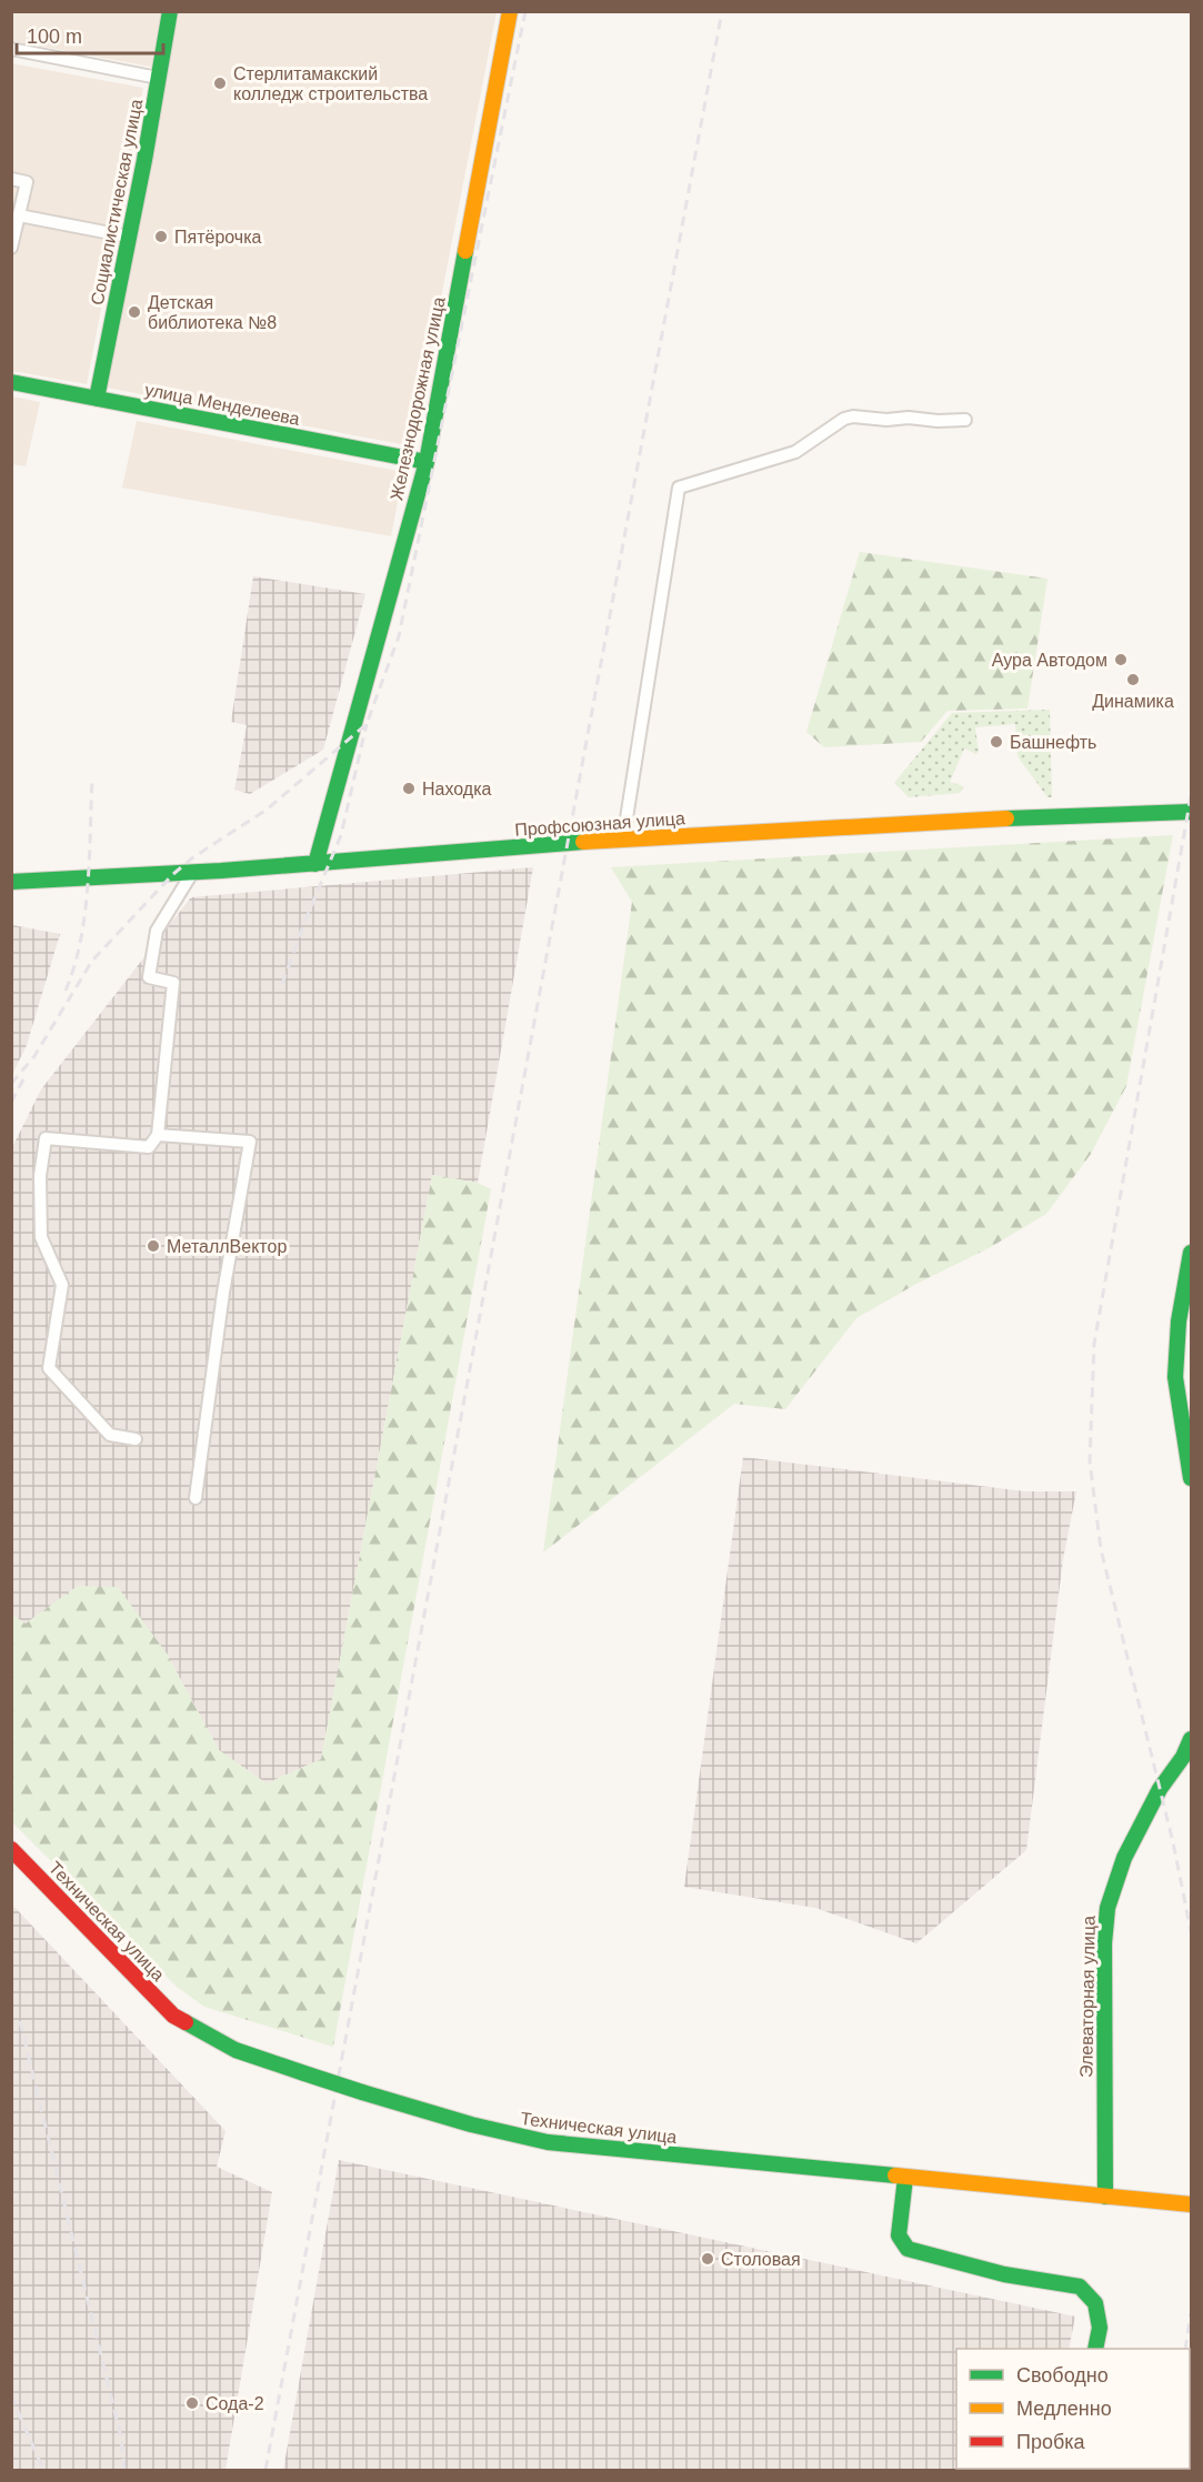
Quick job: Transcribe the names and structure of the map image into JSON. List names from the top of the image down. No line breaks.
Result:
{"streets":{"main road":["Социалистическая улица","Железнодорожная улица","улица Менделеева","Профсоюзная улица","Техническая улица","Элеваторная улица"]},"crossings":[["Социалистическая улица","улица Менделеева"],["Железнодорожная улица","улица Менделеева"],["Железнодорожная улица","Профсоюзная улица"],["Техническая улица","Элеваторная улица"]],"places":["Стерлитамакский колледж строительства","Пятёрочка","Детская библиотека №8","Аура Автодом","Динамика","Башнефть","Находка","МеталлВектор","Столовая","Сода-2"],"legend":["Свободно","Медленно","Пробка"],"scale_bar":"100 m"}
